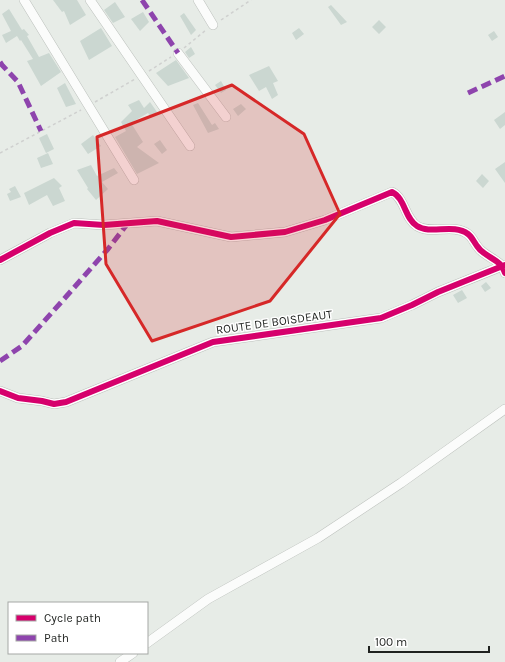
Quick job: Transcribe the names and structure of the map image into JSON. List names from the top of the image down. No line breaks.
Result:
{"streets":{"street":["ROUTE DE BOISDEAUT"]},"legend":["Cycle path","Path"],"scale_bar":"100 m"}
